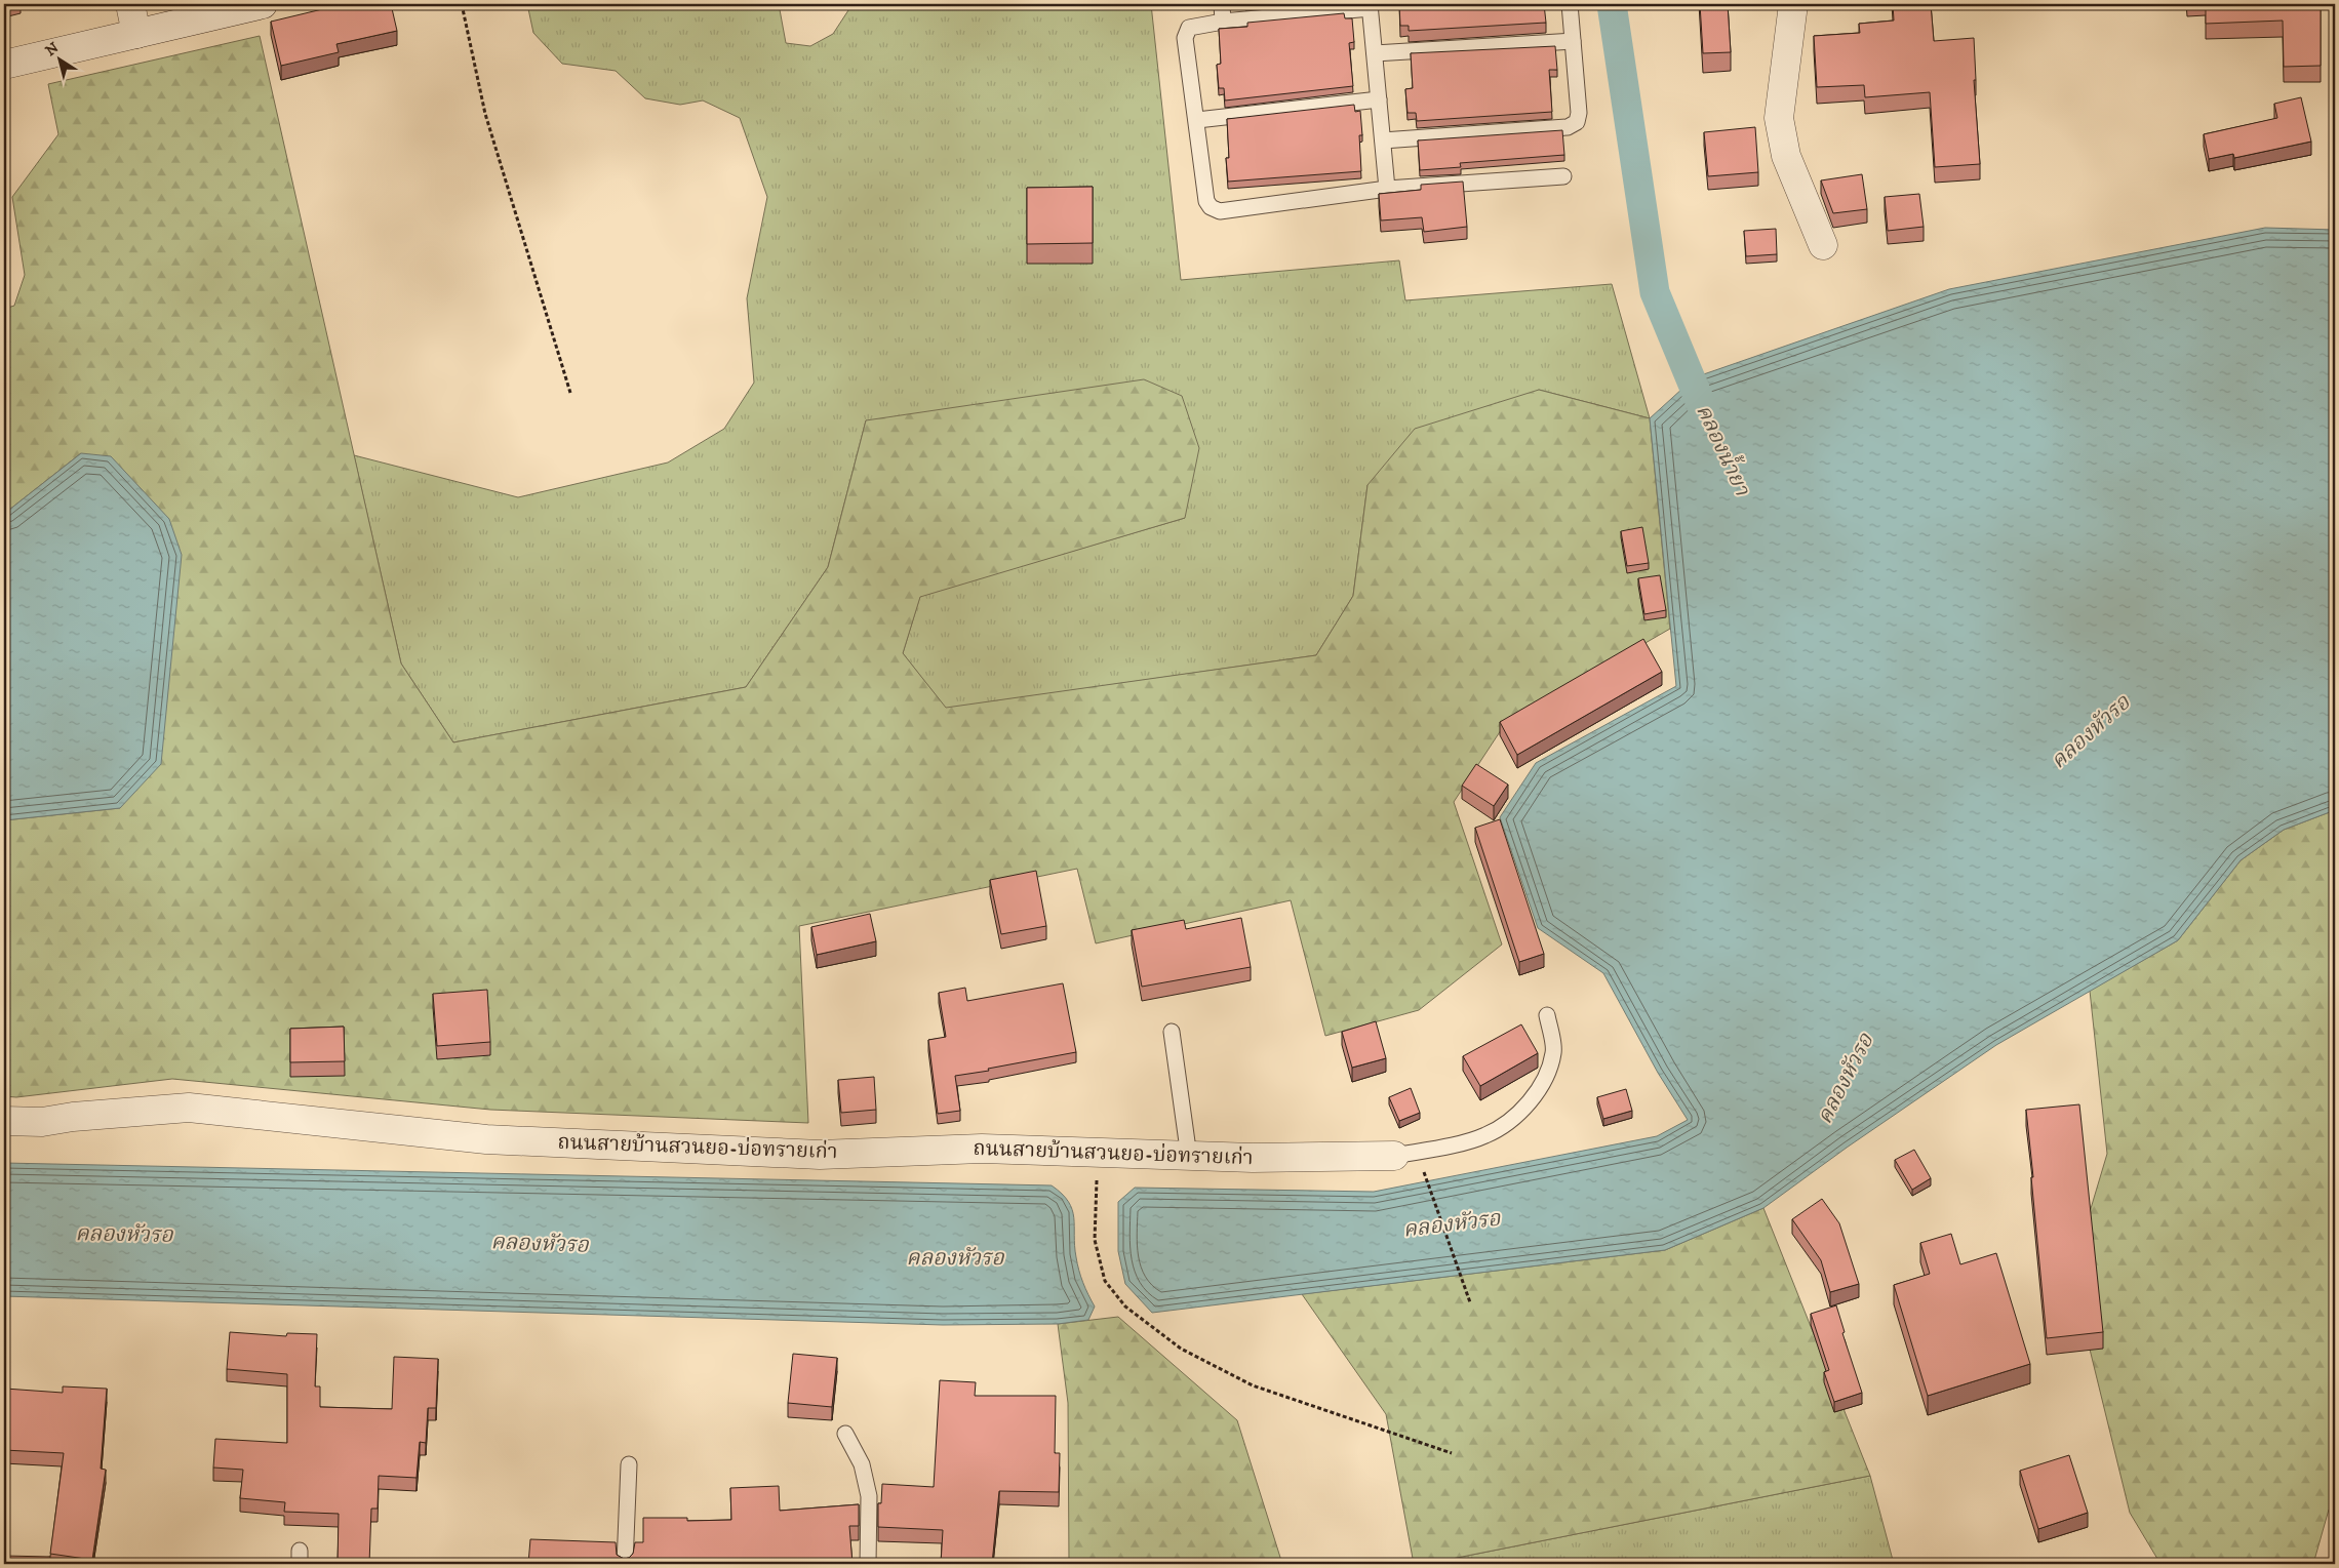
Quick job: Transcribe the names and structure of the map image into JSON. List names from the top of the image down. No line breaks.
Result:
{"streets":{"street":["ถนนสายบ้านสวนยอ-บ่อทรายเก่า"]},"water":["คลองน้ำยา","คลองหัวรอ"],"north":"top left"}
